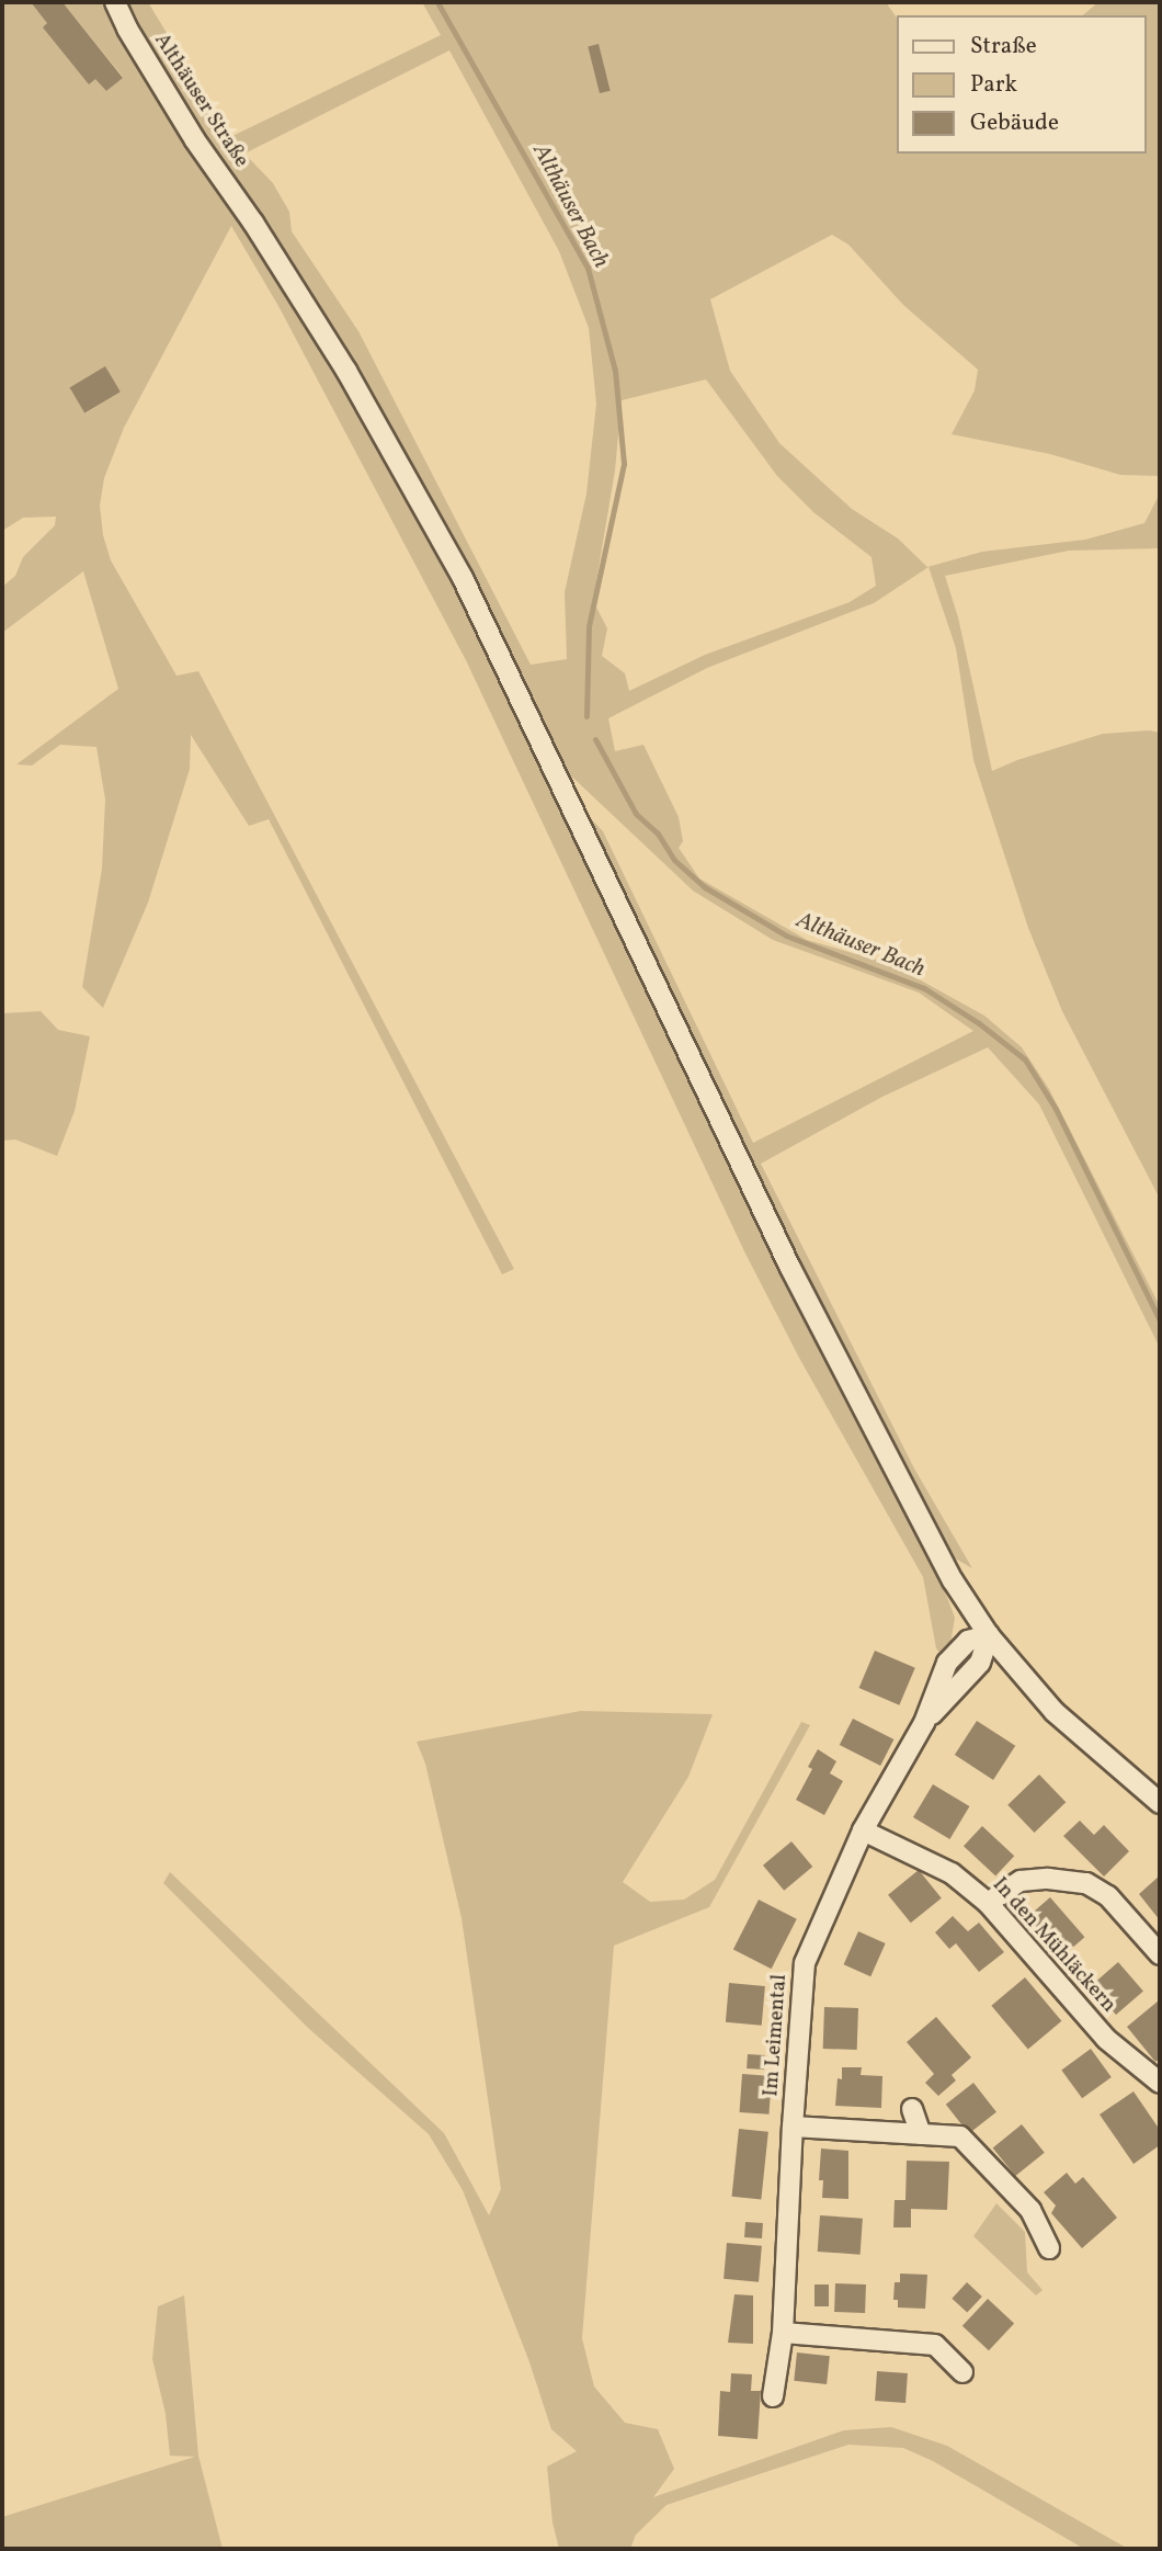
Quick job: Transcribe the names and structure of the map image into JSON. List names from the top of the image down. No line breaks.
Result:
{"streets":{"street":["Althäuser Straße","In den Mühläckern","Im Leimental"]},"crossings":[["Althäuser Straße","Im Leimental"],["In den Mühläckern","Im Leimental"]],"water":["Althäuser Bach"],"legend":["Straße","Park","Gebäude"]}
